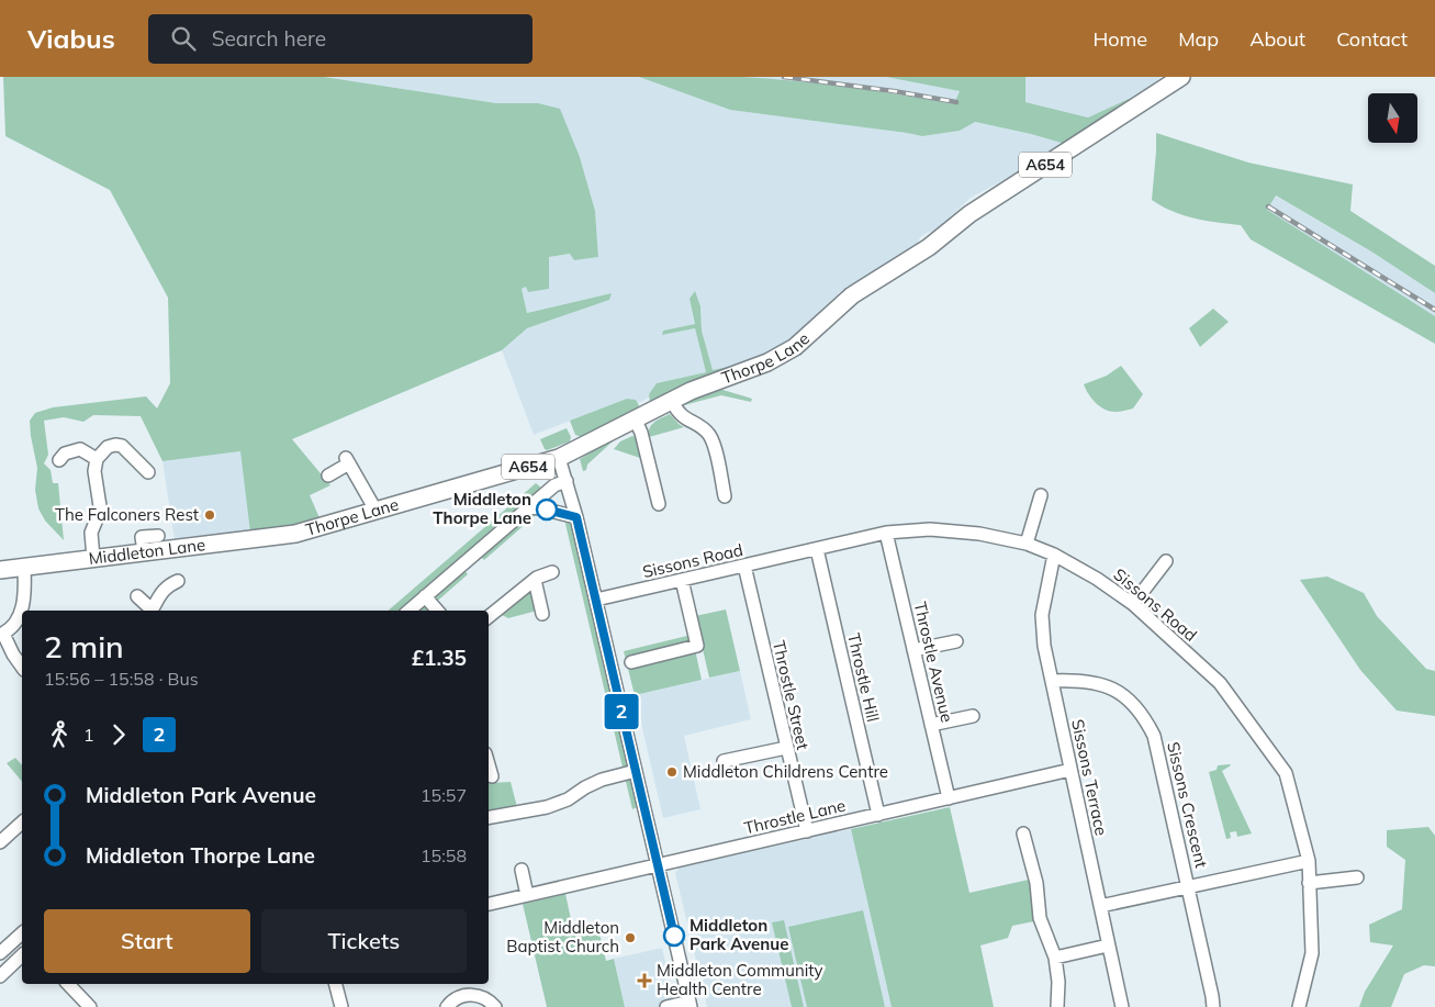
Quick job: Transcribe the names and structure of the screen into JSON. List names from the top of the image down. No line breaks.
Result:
{"streets":{"main road":["A654","Thorpe Lane","Middleton Lane"],"street":["Sissons Road","Throstle Avenue","Throstle Hill","Throstle Street","Sissons Terrace","Sissons Crescent","Throstle Lane"]},"crossings":[["Thorpe Lane","Middleton Lane"],["Sissons Road","Throstle Avenue"],["Sissons Road","Throstle Hill"],["Sissons Road","Throstle Street"],["Sissons Road","Sissons Terrace"],["Throstle Avenue","Throstle Lane"],["Throstle Hill","Throstle Lane"],["Throstle Street","Throstle Lane"],["Sissons Terrace","Sissons Crescent"],["Sissons Terrace","Throstle Lane"]],"places":{"other":["Middleton Thorpe Lane","The Falconers Rest","Middleton Childrens Centre","Middleton Park Avenue","Middleton Baptist Church"],"health":["Middleton Community Health Centre"]},"lines":["bus line 2"],"north":"bottom","page":{"header":"Viabus","search":"Search here","nav":["Home","Map","About","Contact"],"on_map":"2","heading":["2 min","15:56 – 15:58 · Bus","£1.35"],"legs":["1","2"],"list":[{"name":"Middleton Park Avenue","value":"15:57"},{"name":"Middleton Thorpe Lane","value":"15:58"}],"buttons":["Start","Tickets"]}}
